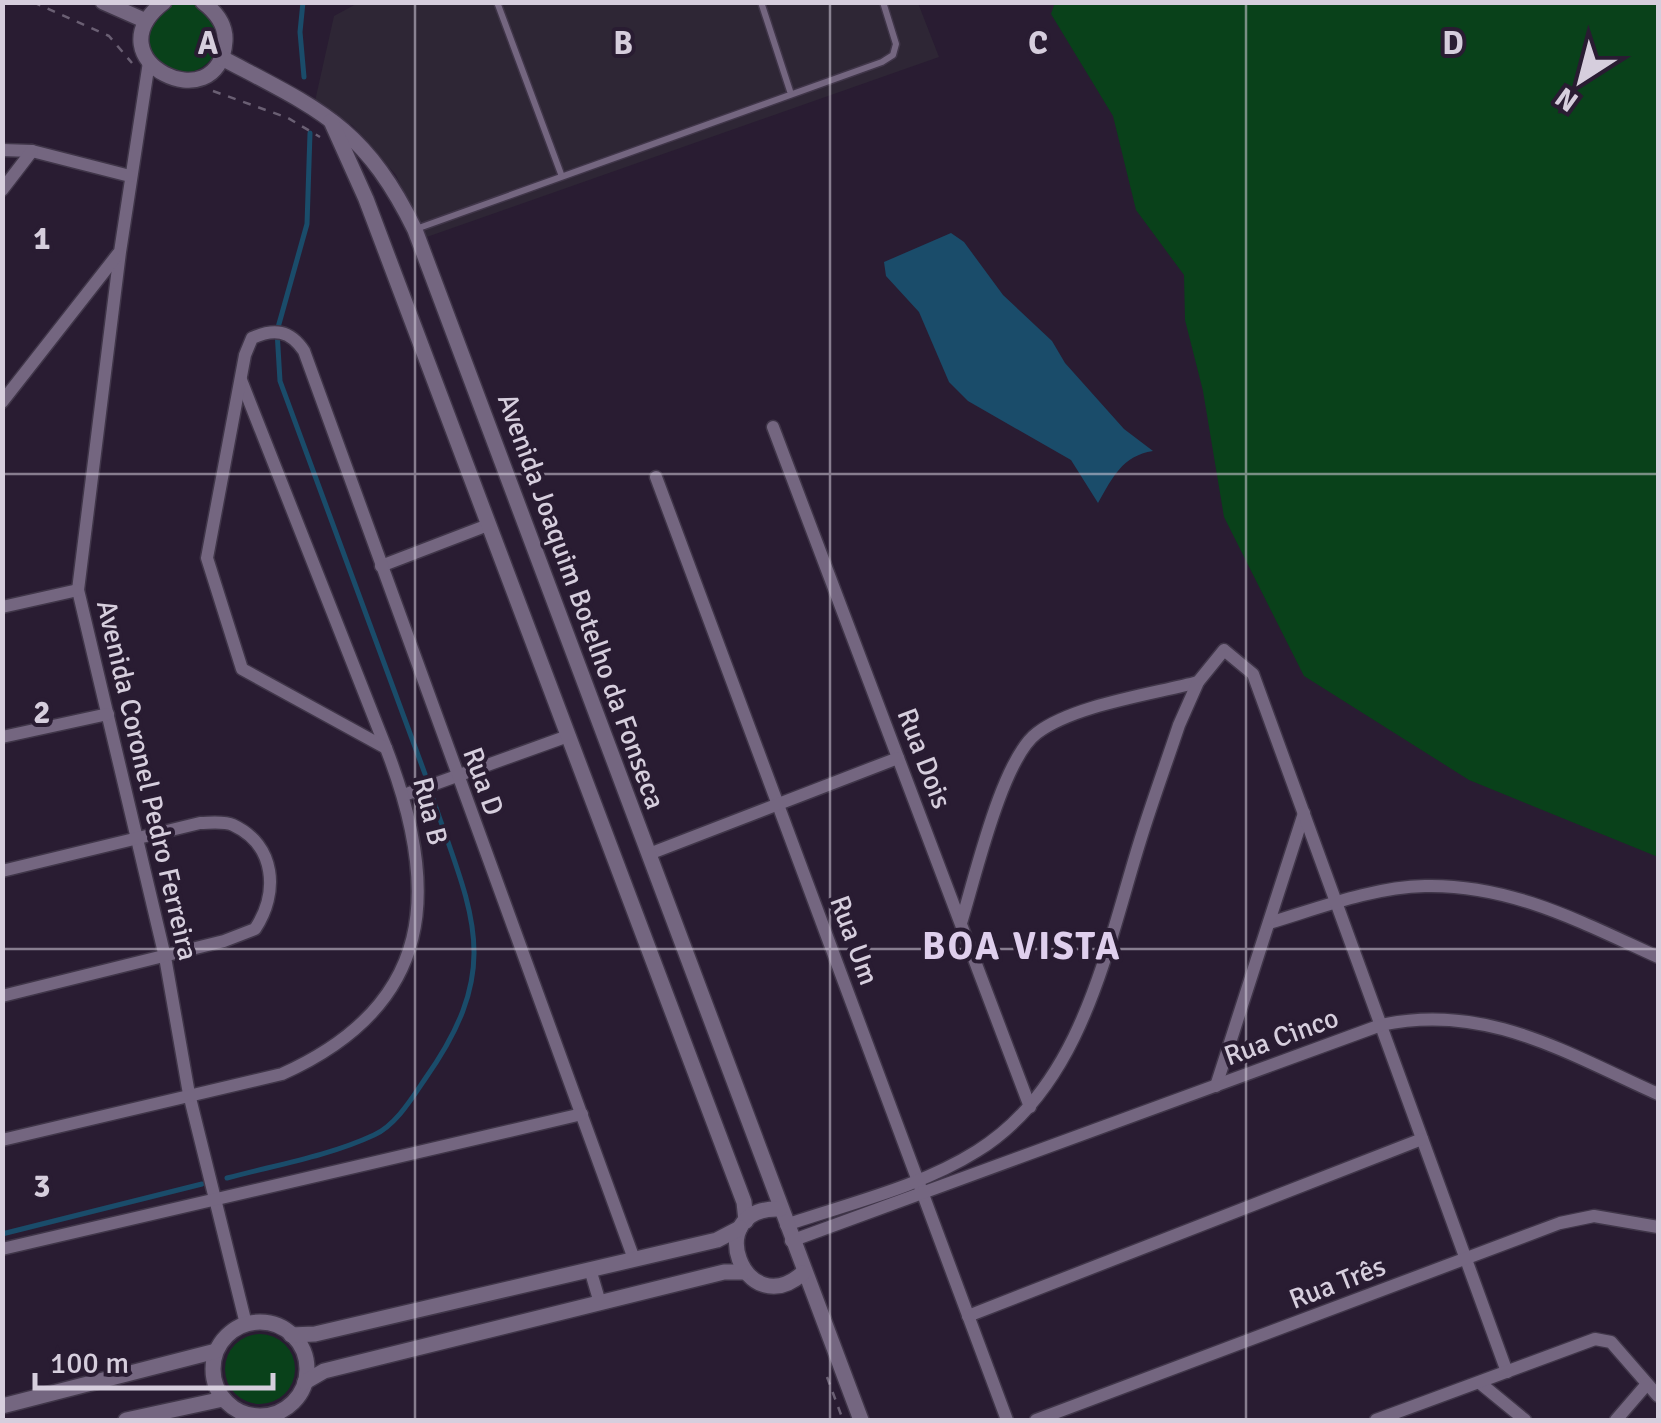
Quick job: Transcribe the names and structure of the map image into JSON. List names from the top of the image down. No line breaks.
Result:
{"streets":{"street":["Avenida Joaquim Botelho da Fonseca","Rua Dois","Avenida Coronel Pedro Ferreira","Rua D","Rua B","Rua Um","Rua Cinco","Rua Três"]},"crossings":[["Avenida Coronel Pedro Ferreira","Rua B"],["Rua D","Rua B"],["Rua Um","Rua Cinco"]],"districts":["BOA VISTA"],"scale_bar":"100 m","north":"bottom left","grid":{"columns":["A","B","C","D"],"rows":["1","2","3"]}}
